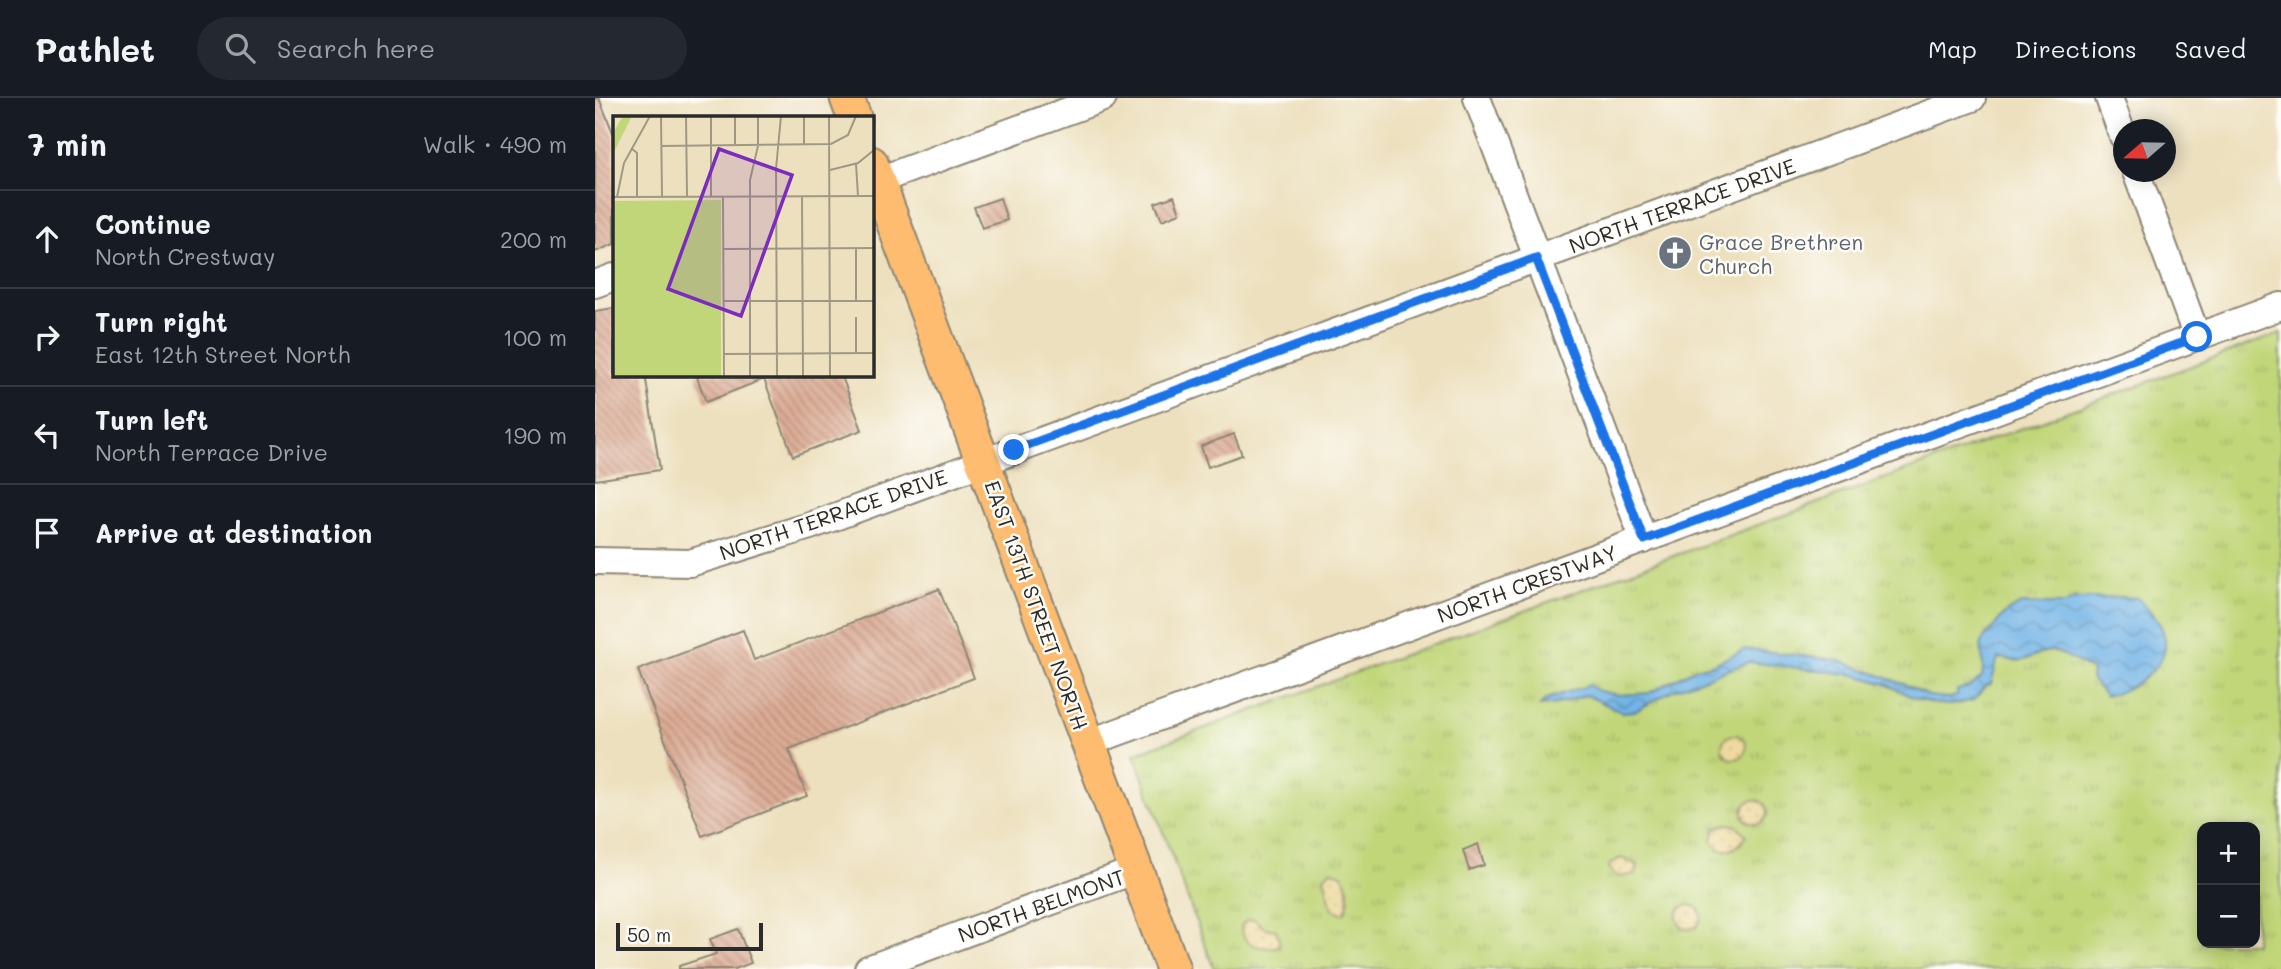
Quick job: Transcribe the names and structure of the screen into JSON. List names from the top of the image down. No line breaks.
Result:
{"streets":{"main road":["EAST 13TH STREET NORTH"],"street":["NORTH TERRACE DRIVE","NORTH CRESTWAY","NORTH BELMONT"]},"crossings":[["NORTH TERRACE DRIVE","EAST 13TH STREET NORTH"],["NORTH CRESTWAY","EAST 13TH STREET NORTH"],["EAST 13TH STREET NORTH","NORTH BELMONT"]],"places":{"church":["Grace Brethren Church"]},"scale_bar":"50 m","north":"left","page":{"header":"Pathlet","search":"Search here","nav":["Map","Directions","Saved"],"heading":["7 min","Walk · 490 m"],"list":[["Continue","North Crestway","200 m"],["Turn right","East 12th Street North","100 m"],["Turn left","North Terrace Drive","190 m"],"Arrive at destination"],"map_buttons":["+","−"],"scale":"50 m"}}
